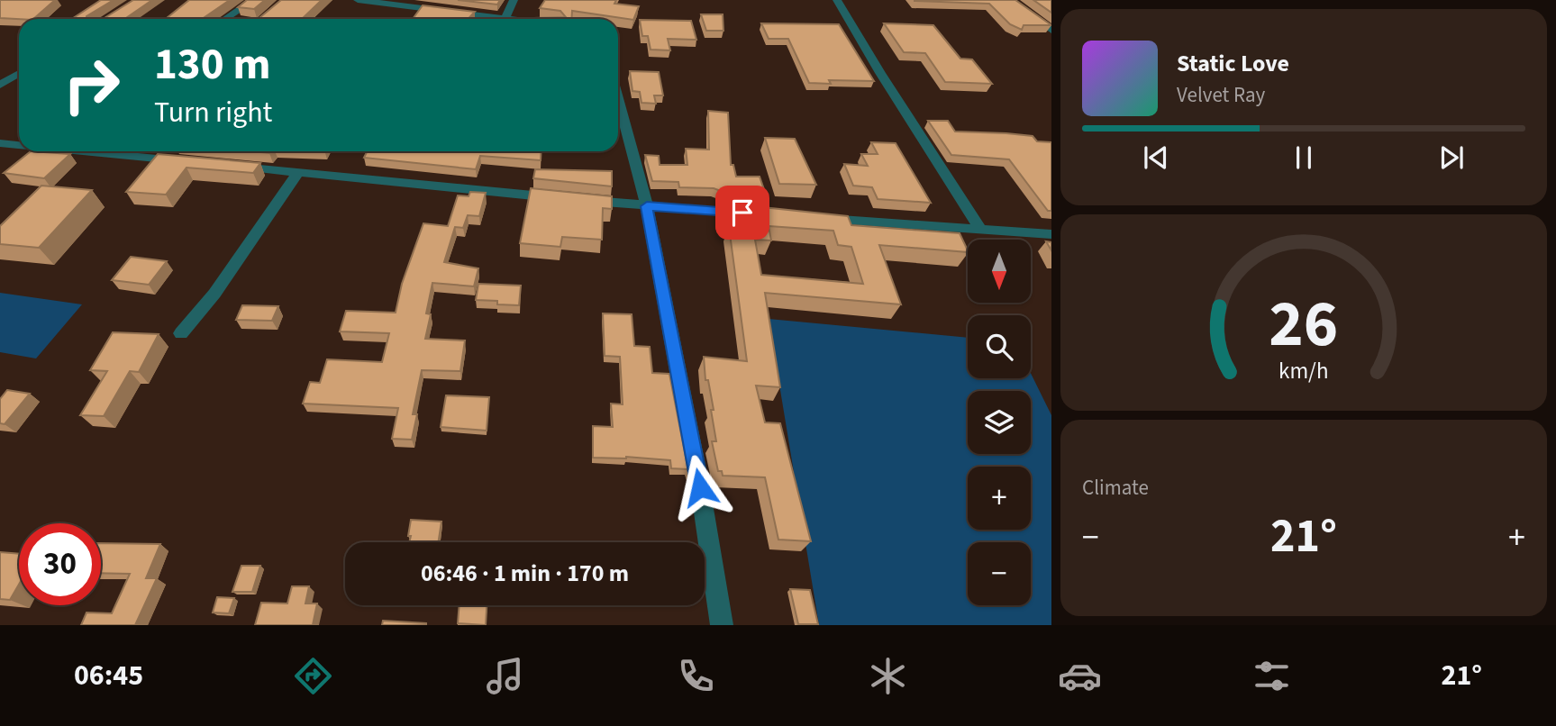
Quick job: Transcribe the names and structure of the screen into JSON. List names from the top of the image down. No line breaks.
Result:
{"north":"bottom","page":{"turn":["130 m","Turn right"],"song":["Static Love","Velvet Ray"],"map_buttons":["+","−"],"tile":"Climate","heat":["−","21°","+"],"limit":"30","trip":"06:46 · 1 min · 170 m","tabs":["06:45","21°"],"gauge":["26","km/h"]}}
